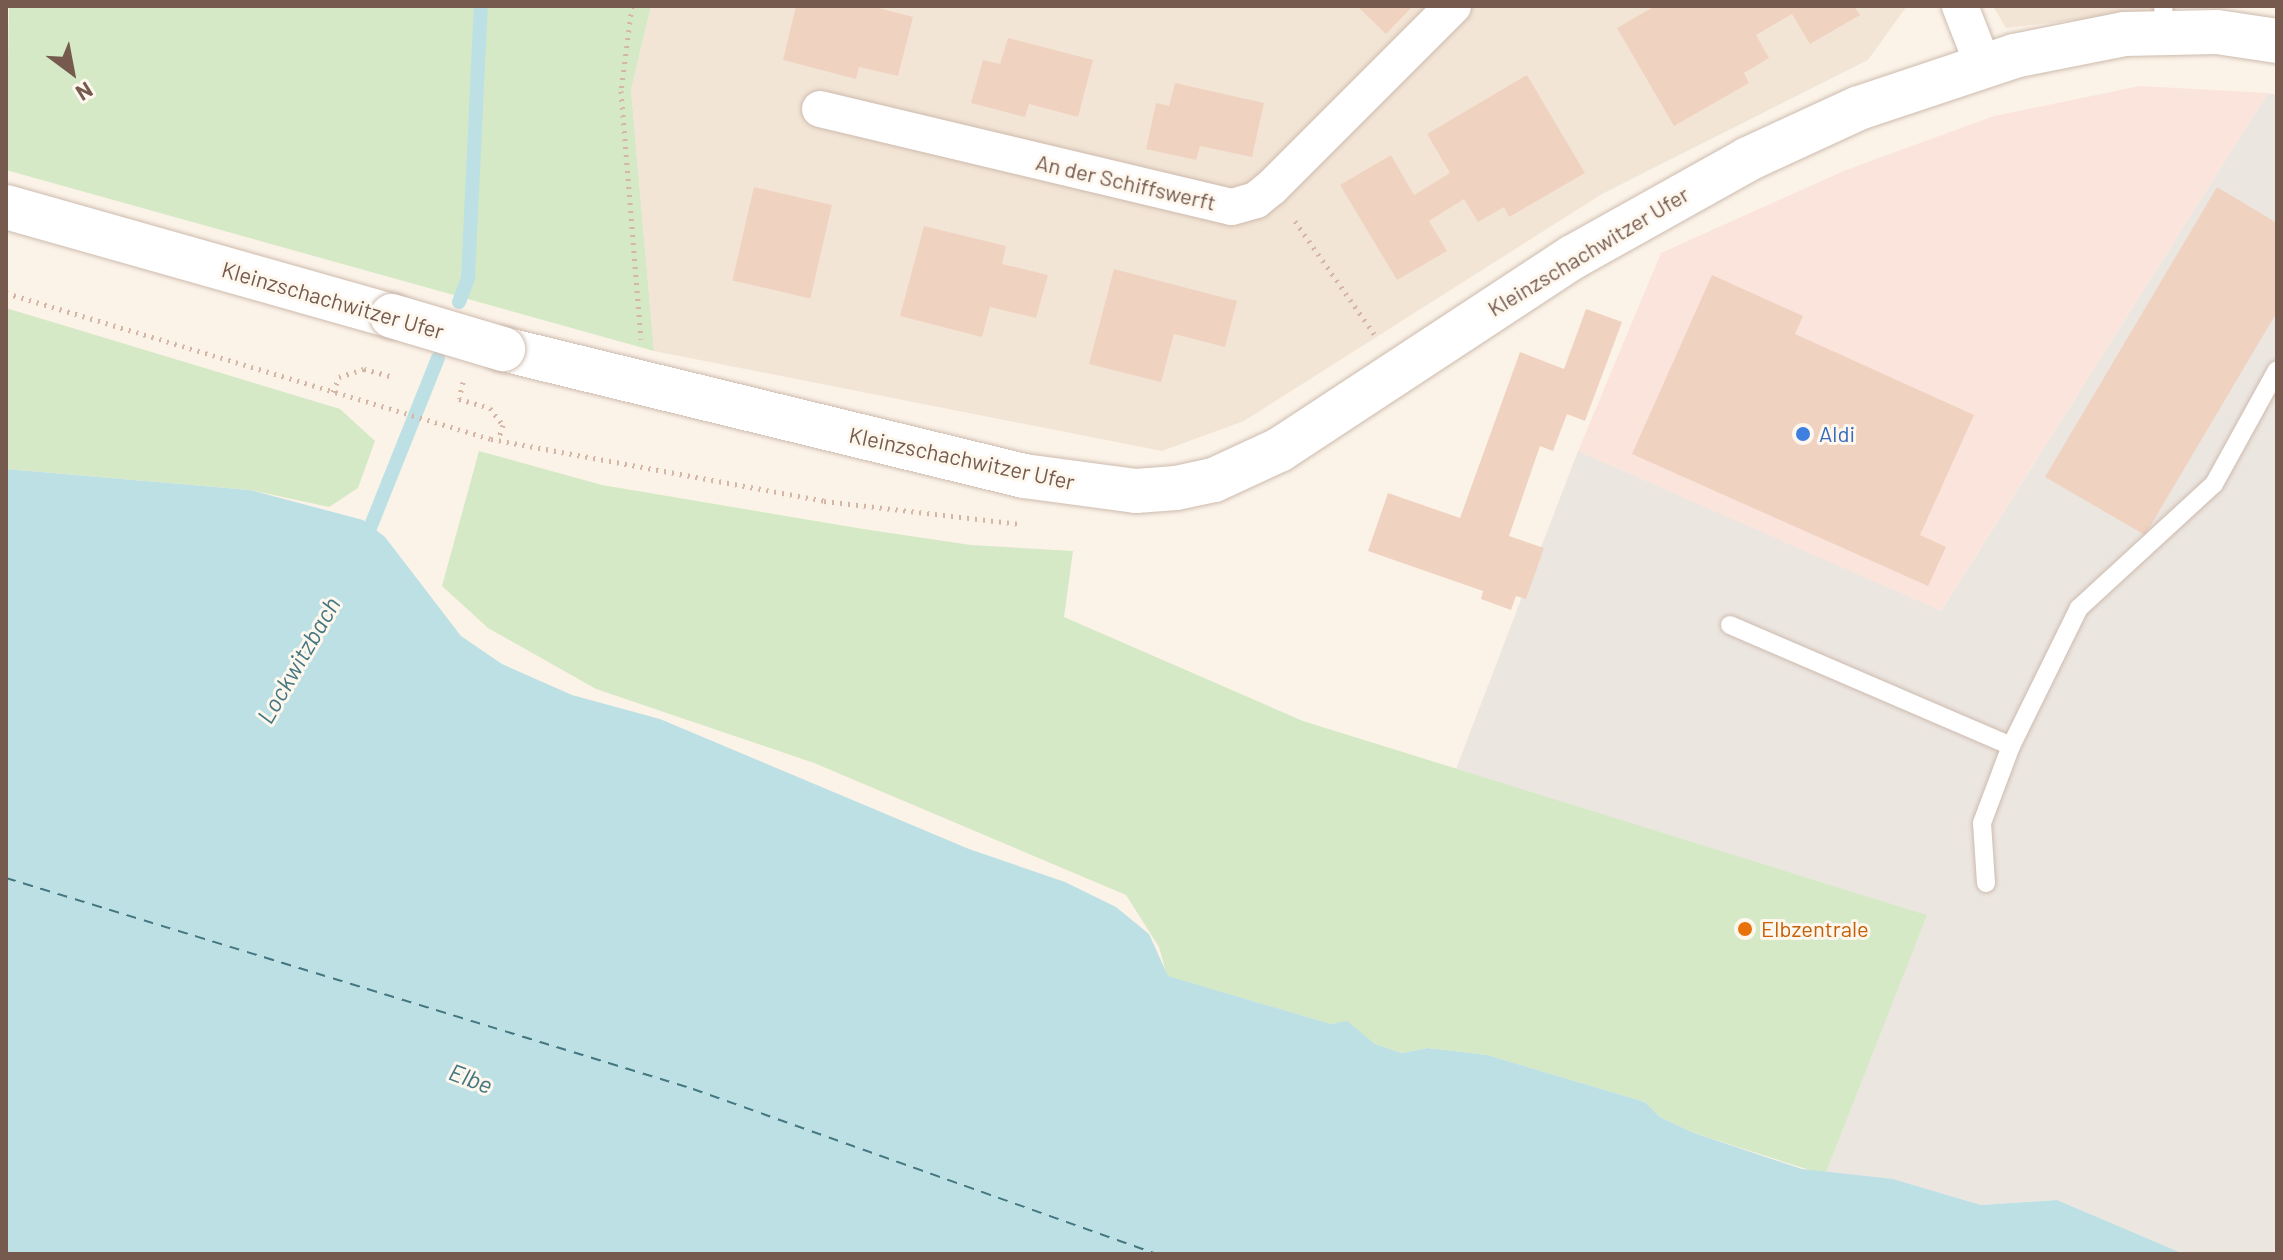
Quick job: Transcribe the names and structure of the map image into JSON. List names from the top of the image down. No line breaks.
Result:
{"streets":{"street":["An der Schiffswerft","Kleinzschachwitzer Ufer"]},"water":["Lockwitzbach","Elbe"],"places":["Aldi","Elbzentrale"],"north":"bottom right"}
